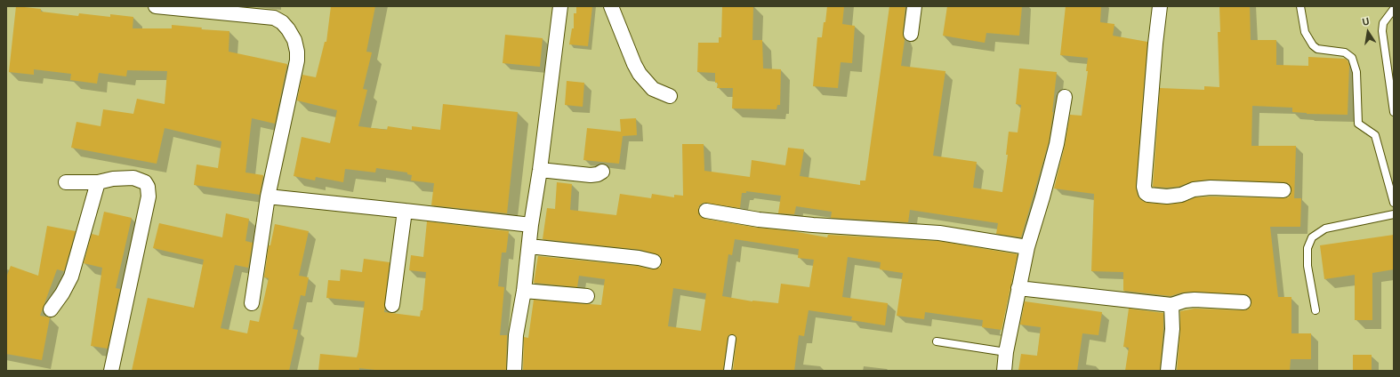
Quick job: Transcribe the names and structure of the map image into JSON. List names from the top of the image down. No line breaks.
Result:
{"north":"top"}
